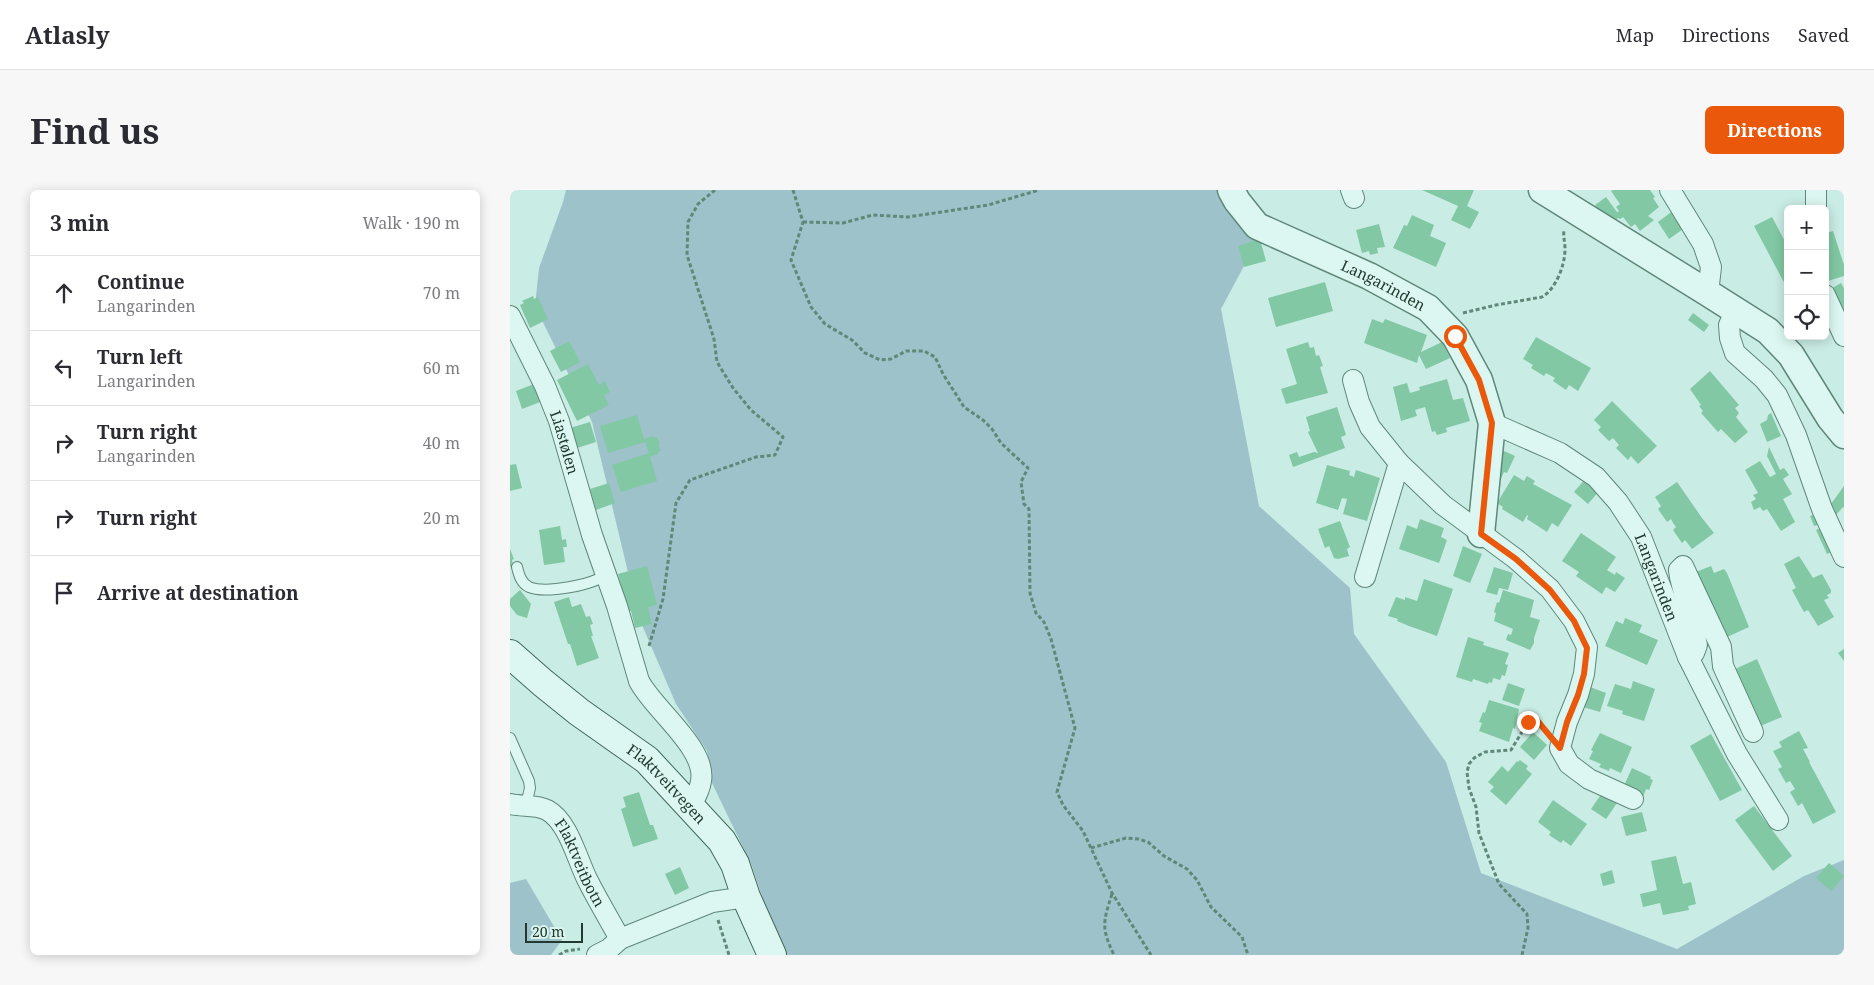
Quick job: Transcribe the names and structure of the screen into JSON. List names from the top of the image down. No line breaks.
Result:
{"streets":{"main road":["Flaktveitvegen"],"street":["Langarinden","Liastølen","Flaktveitbotn"]},"crossings":[["Liastølen","Flaktveitvegen"]],"scale_bar":"20 m","page":{"header":"Atlasly","nav":["Map","Directions","Saved"],"buttons":"Directions","title":"Find us","heading":["3 min","Walk · 190 m"],"map_buttons":["+","−"],"list":[["Continue","Langarinden","70 m"],["Turn left","Langarinden","60 m"],["Turn right","Langarinden","40 m"],["Turn right","20 m"],"Arrive at destination"],"scale":"20 m"}}
